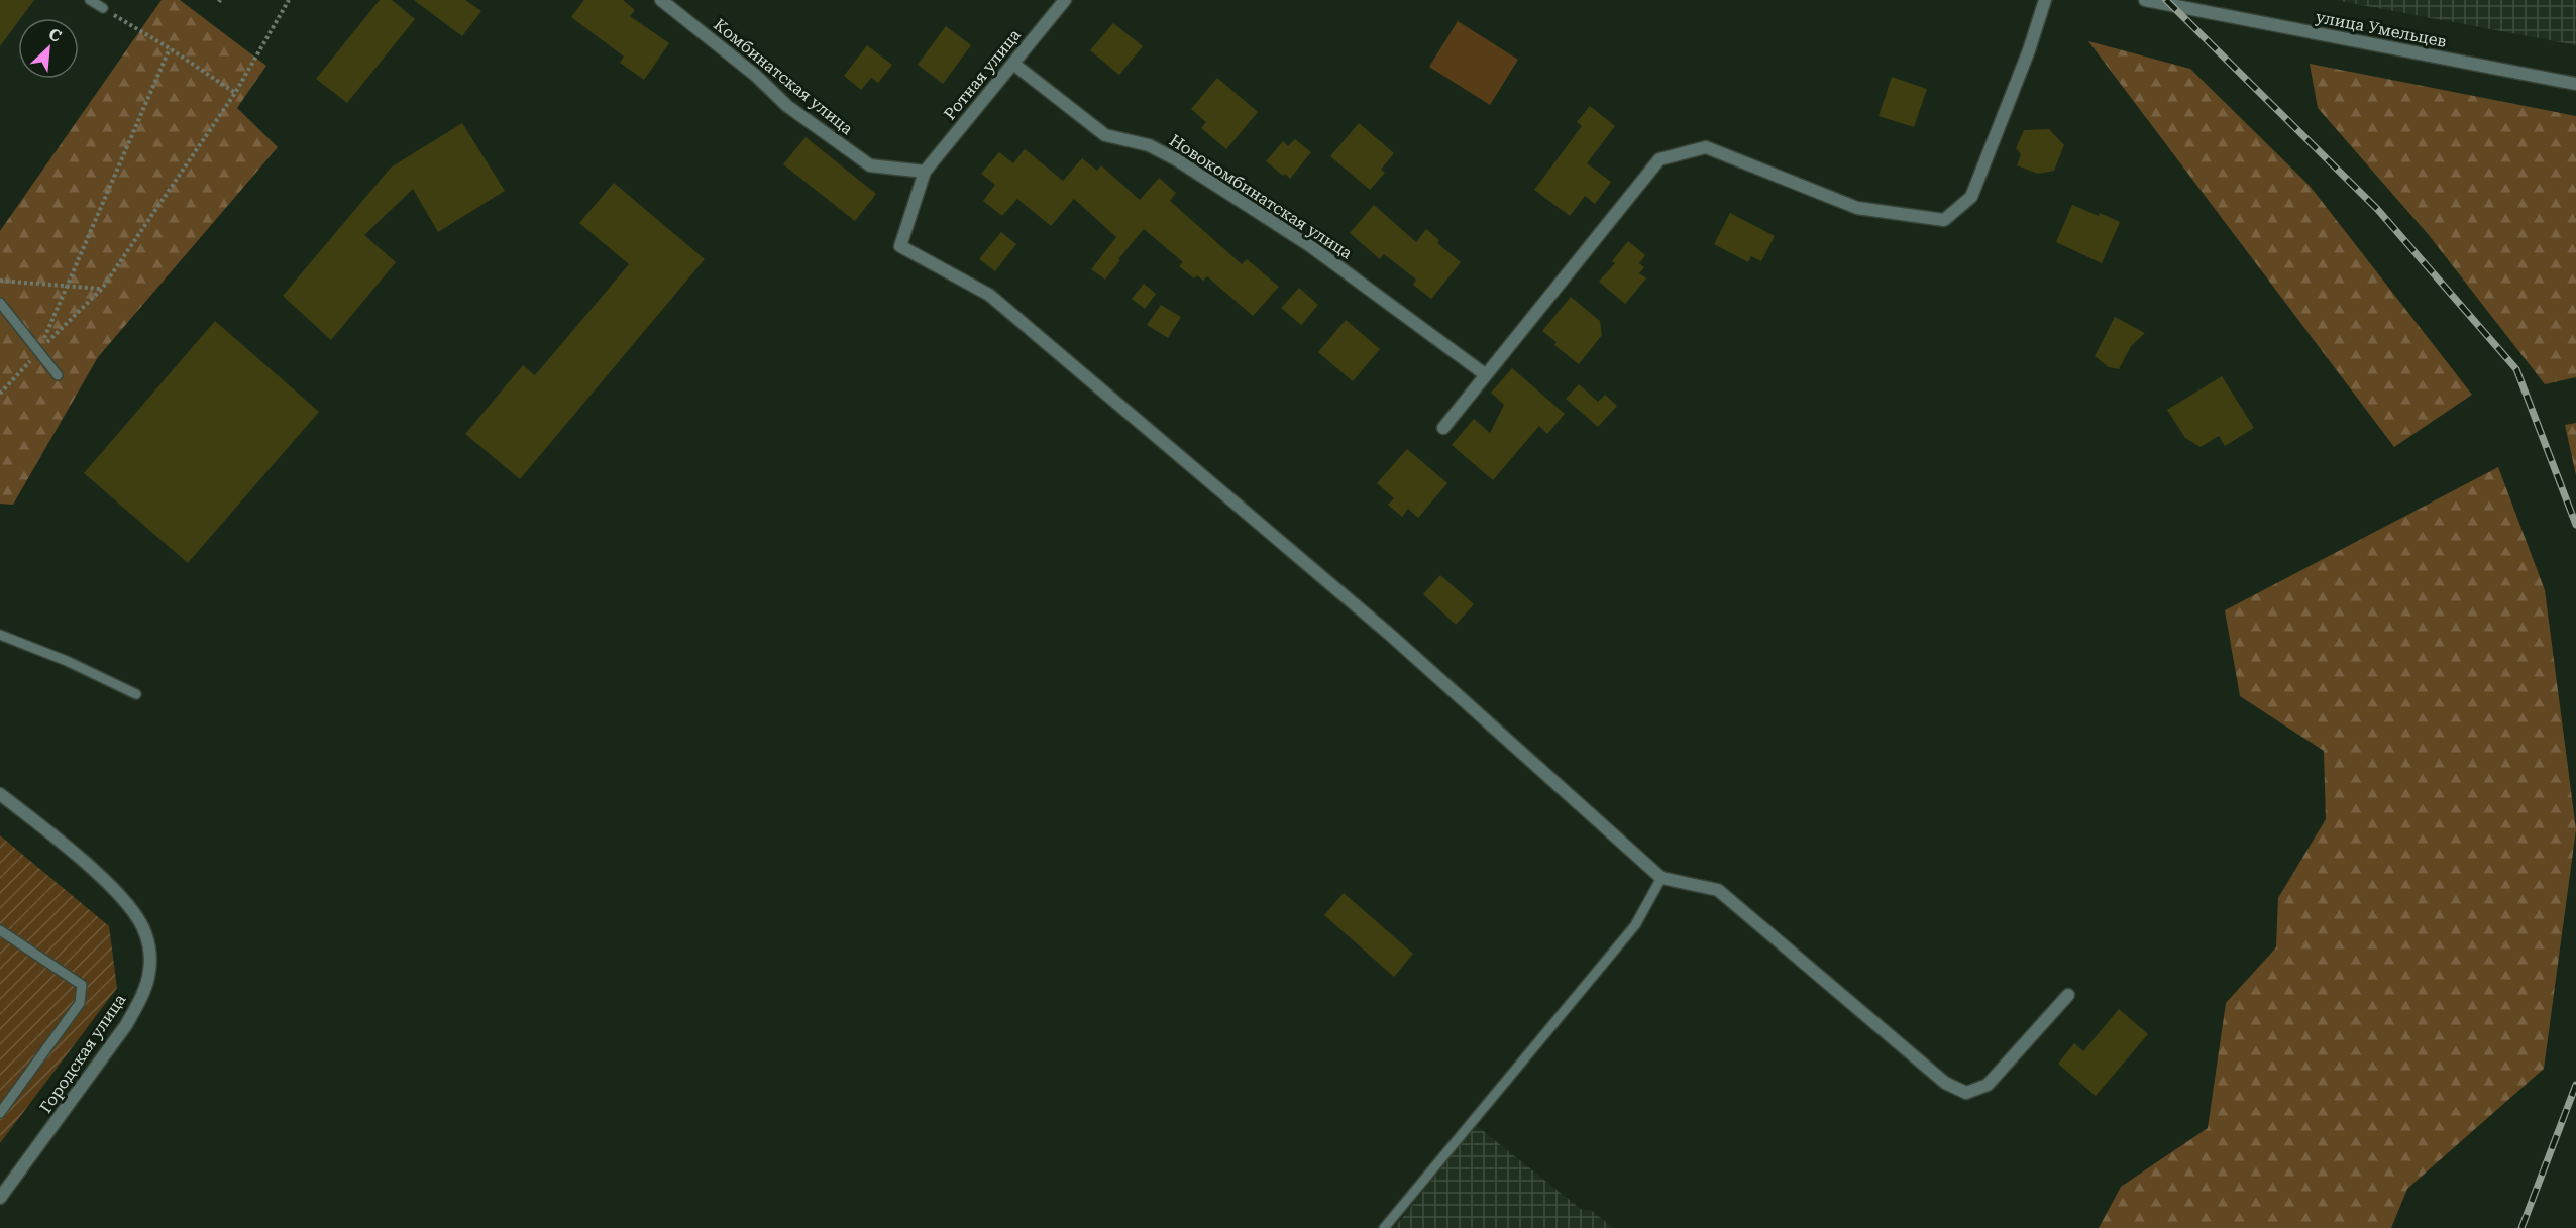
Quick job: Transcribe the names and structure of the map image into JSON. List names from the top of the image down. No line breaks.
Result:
{"streets":{"street":["улица Умельцев","Ротная улица","Комбинатская улица","Новокомбинатская улица","Городская улица"]},"crossings":[["Ротная улица","Комбинатская улица"],["Ротная улица","Новокомбинатская улица"]],"north":"top right"}
